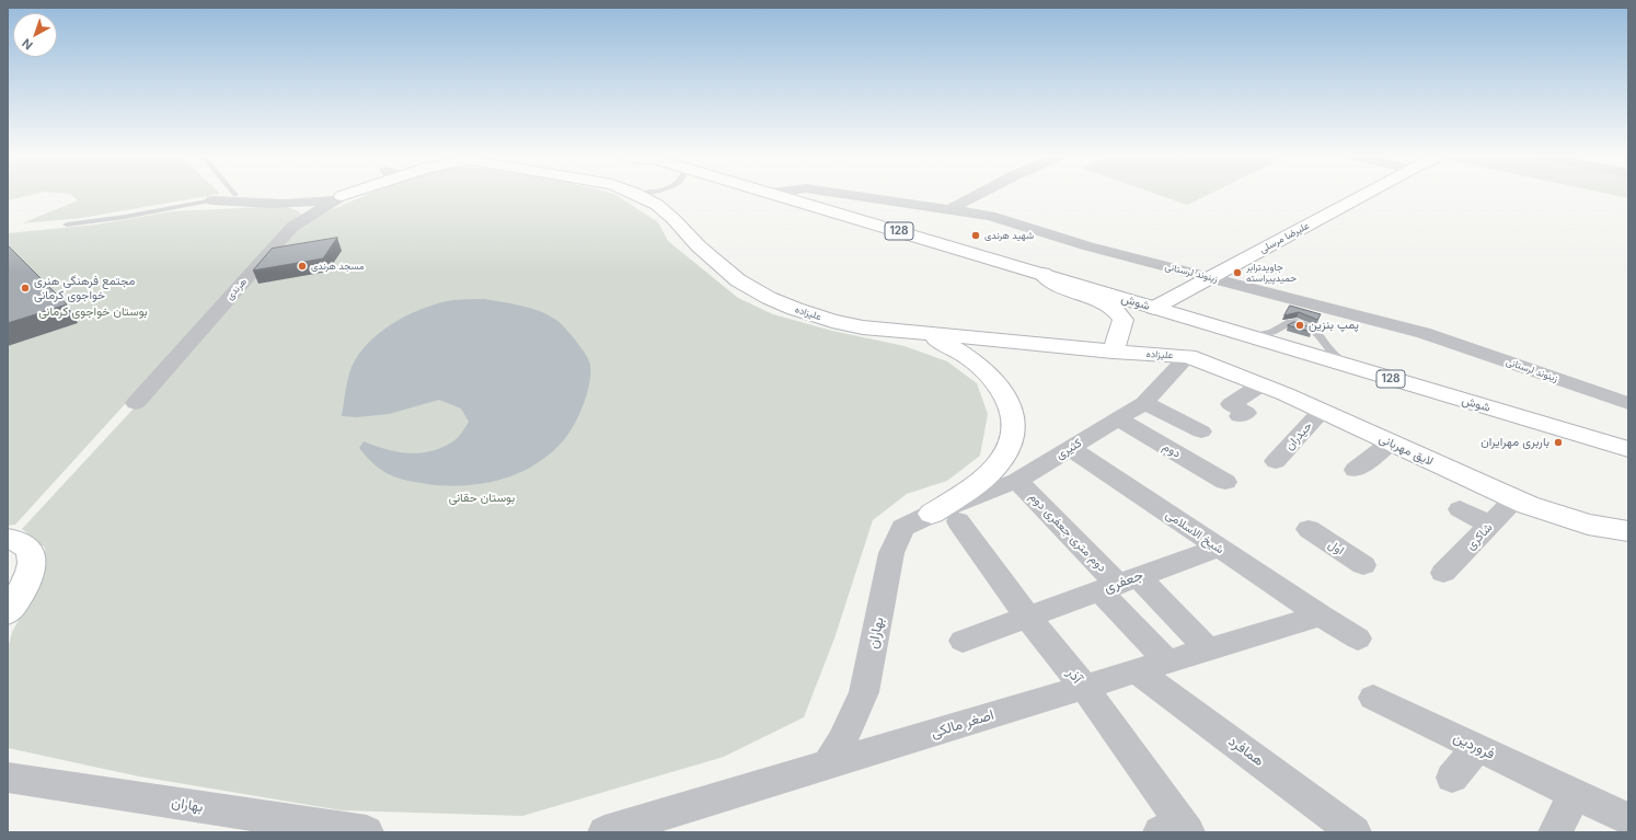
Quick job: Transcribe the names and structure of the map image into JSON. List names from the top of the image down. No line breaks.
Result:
{"streets":{"street":["128","علیرضا مرسلی","زینوند لرستانی","هرندی","شوش","علیزاده","حیدران","کثیری","دوم","لایق مهربانی","دوم متری جعفری دوم","شیخ الاسلامی","شاکری","اول","جعفری","بهاران","آذر","اصغر مالکی","فروردین","همافرد"]},"crossings":[["علیرضا مرسلی","زینوند لرستانی"],["علیرضا مرسلی","شوش"],["علیزاده","کثیری"],["علیزاده","لایق مهربانی"],["حیدران","لایق مهربانی"],["کثیری","دوم"],["کثیری","لایق مهربانی"],["کثیری","دوم متری جعفری دوم"],["کثیری","شیخ الاسلامی"],["کثیری","بهاران"],["کثیری","آذر"],["لایق مهربانی","شاکری"],["دوم متری جعفری دوم","جعفری"],["شیخ الاسلامی","جعفری"],["شیخ الاسلامی","اصغر مالکی"],["جعفری","آذر"],["بهاران","آذر"],["بهاران","اصغر مالکی"],["آذر","اصغر مالکی"],["اصغر مالکی","همافرد"]],"parks":["بوستان خواجوی کرمانی","بوستان حقانی"],"places":["شهید هرندی","مسجد هرندی","جاویدترابر حمیدپیراسته","مجتمع فرهنگی هنری خواجوی كرمانی","پمپ بنزین","باربری مهرایران"],"north":"bottom left"}
